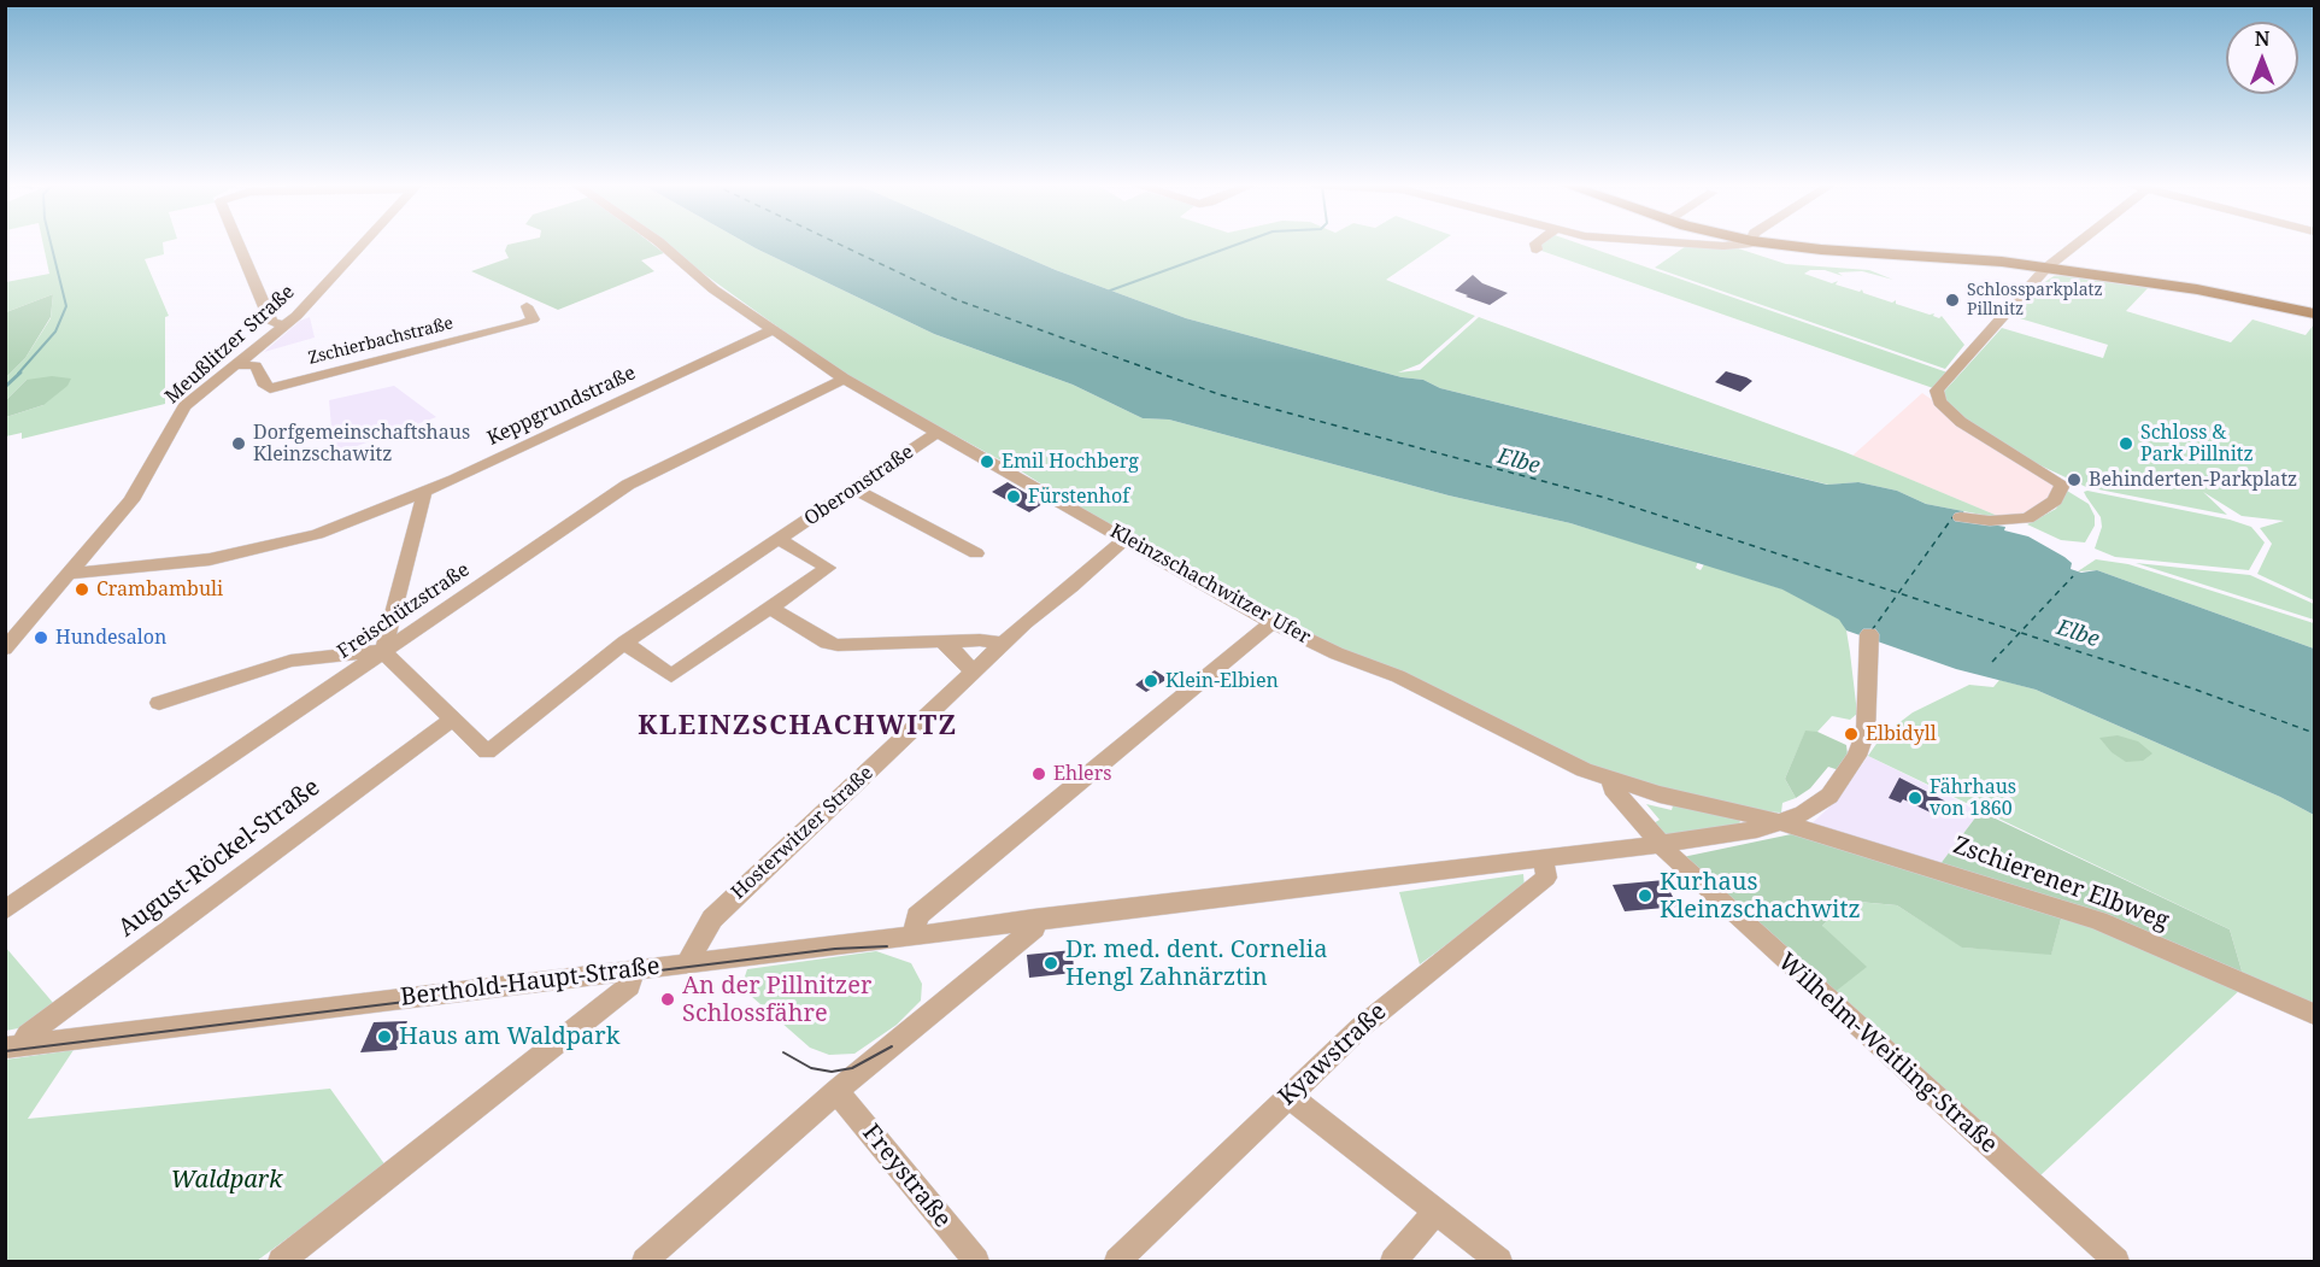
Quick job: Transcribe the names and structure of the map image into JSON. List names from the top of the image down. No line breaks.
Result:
{"streets":{"street":["Zschierbachstraße","Meußlitzer Straße","Keppgrundstraße","Oberonstraße","Kleinzschachwitzer Ufer","Freischützstraße","Hosterwitzer Straße","August-Röckel-Straße","Zschierener Elbweg","Berthold-Haupt-Straße","Wilhelm-Weitling-Straße","Kyawstraße","Freystraße"]},"crossings":[["Zschierbachstraße","Meußlitzer Straße"],["Meußlitzer Straße","Keppgrundstraße"],["Keppgrundstraße","Kleinzschachwitzer Ufer"],["Oberonstraße","Kleinzschachwitzer Ufer"],["Oberonstraße","August-Röckel-Straße"],["Kleinzschachwitzer Ufer","Freischützstraße"],["Kleinzschachwitzer Ufer","Hosterwitzer Straße"],["Kleinzschachwitzer Ufer","Zschierener Elbweg"],["Kleinzschachwitzer Ufer","Berthold-Haupt-Straße"],["Hosterwitzer Straße","Berthold-Haupt-Straße"],["August-Röckel-Straße","Berthold-Haupt-Straße"],["Zschierener Elbweg","Berthold-Haupt-Straße"],["Berthold-Haupt-Straße","Wilhelm-Weitling-Straße"],["Berthold-Haupt-Straße","Kyawstraße"]],"districts":["KLEINZSCHACHWITZ"],"water":["Elbe"],"parks":["Waldpark"],"places":["Schlossparkplatz Pillnitz","Dorfgemeinschaftshaus Kleinzschawitz","Schloss & Park Pillnitz","Emil Hochberg","Behinderten-Parkplatz","Fürstenhof","Crambambuli","Hundesalon","Klein-Elbien","Elbidyll","Ehlers","Fährhaus von 1860","Kurhaus Kleinzschachwitz","Dr. med. dent. Cornelia Hengl Zahnärztin","An der Pillnitzer Schlossfähre","Haus am Waldpark"],"north":"top"}
